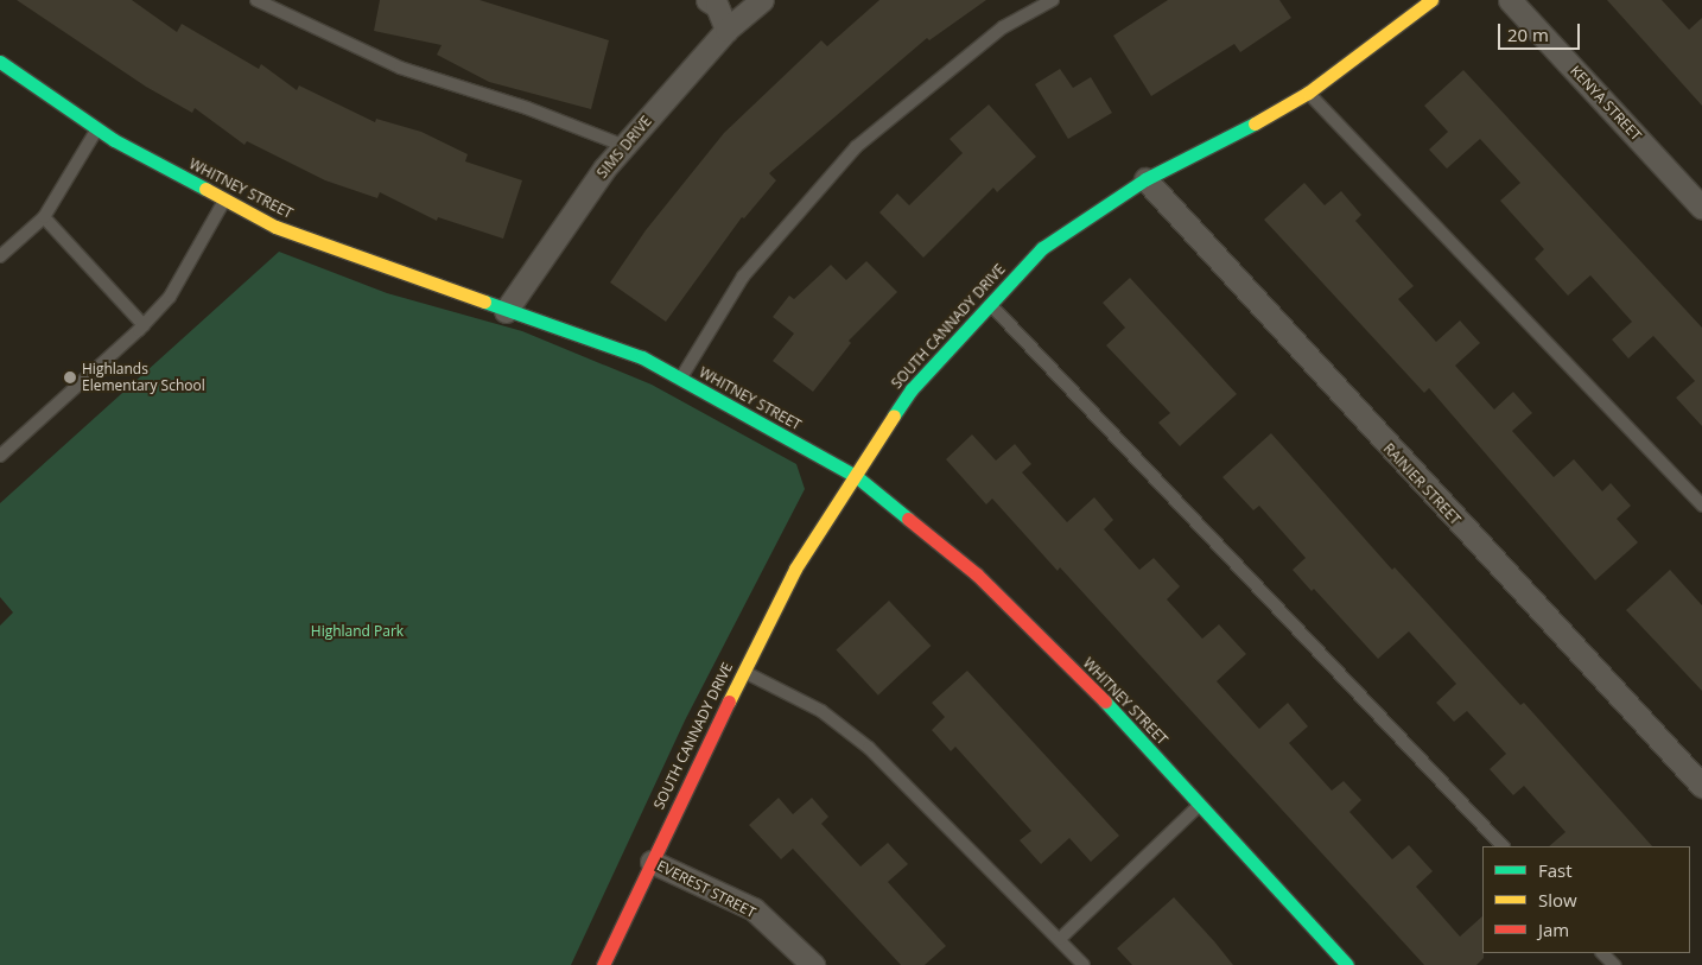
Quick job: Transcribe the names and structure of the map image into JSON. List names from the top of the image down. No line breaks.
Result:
{"streets":{"street":["KENYA STREET","SIMS DRIVE","WHITNEY STREET","SOUTH CANNADY DRIVE","RAINIER STREET","EVEREST STREET"]},"crossings":[["SIMS DRIVE","WHITNEY STREET"],["WHITNEY STREET","SOUTH CANNADY DRIVE"],["SOUTH CANNADY DRIVE","RAINIER STREET"],["SOUTH CANNADY DRIVE","EVEREST STREET"]],"parks":["Highland Park"],"places":["Highlands Elementary School"],"legend":["Fast","Slow","Jam"],"scale_bar":"20 m"}
